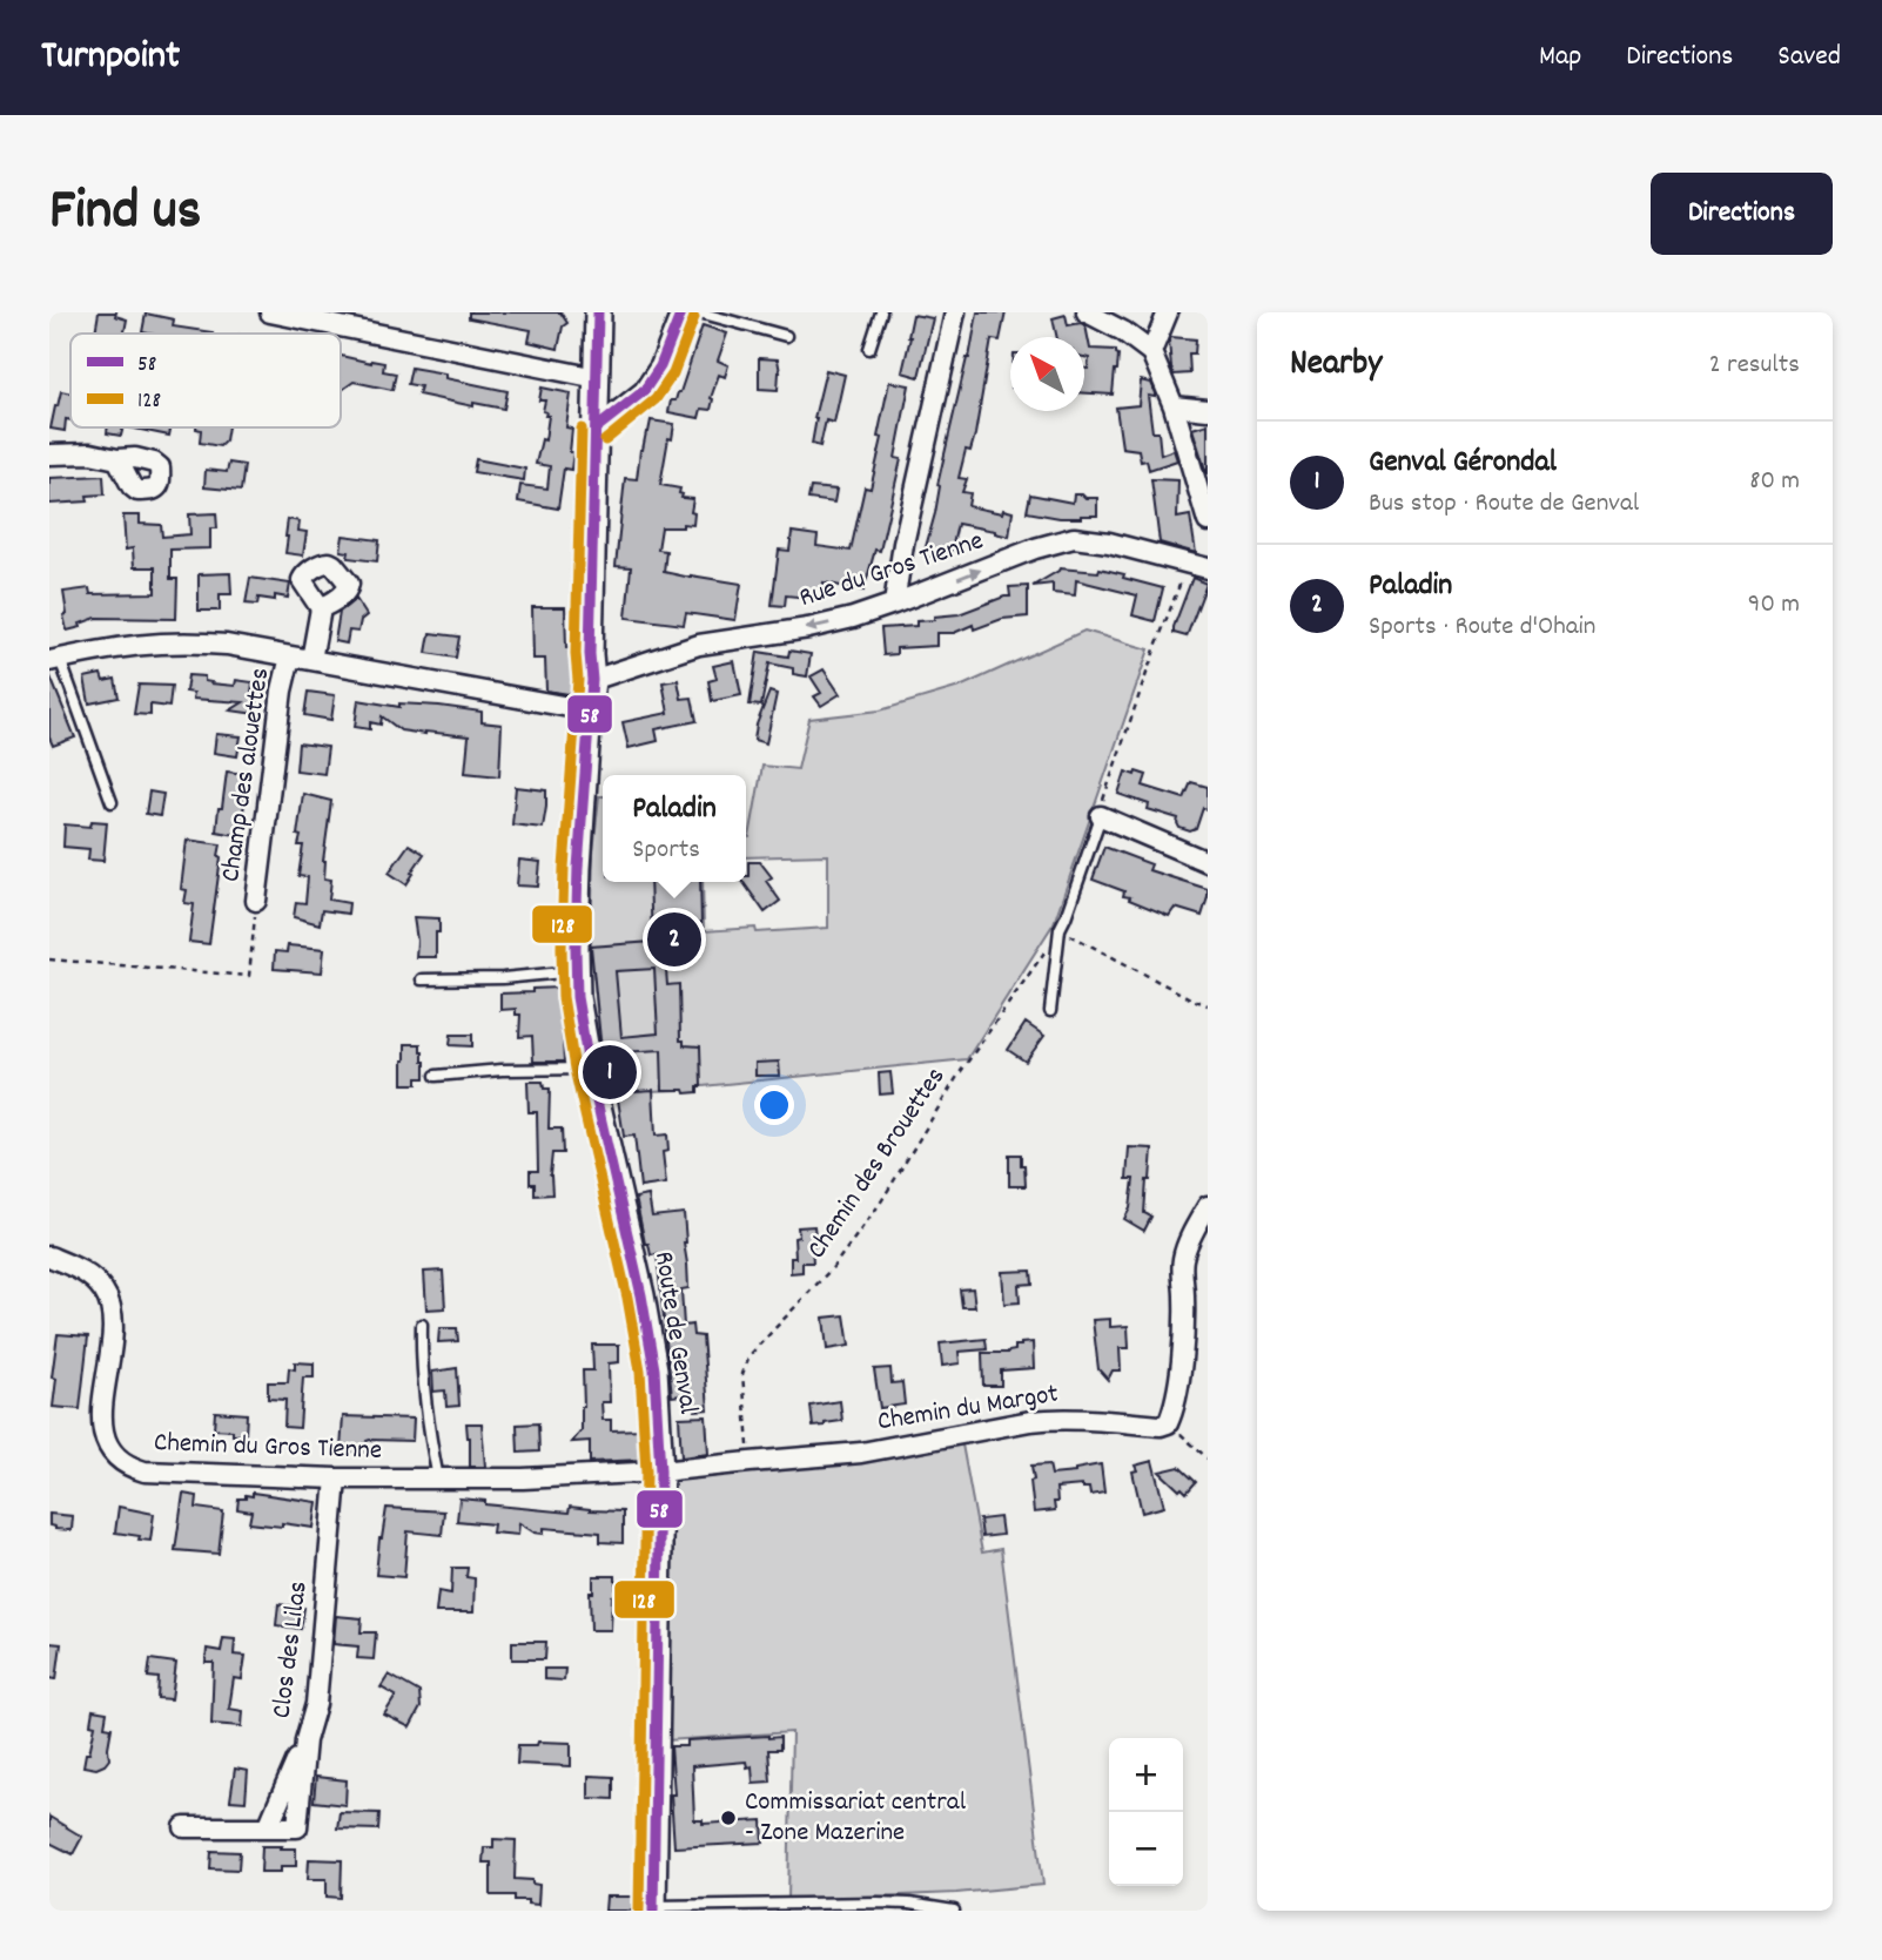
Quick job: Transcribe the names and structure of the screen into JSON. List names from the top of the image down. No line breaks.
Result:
{"streets":{"main road":["Route de Genval"],"street":["Rue du Gros Tienne","Champ des alouettes","Chemin du Margot","Chemin du Gros Tienne","Clos des Lilas"],"path":["Chemin des Brouettes"]},"crossings":[["Rue du Gros Tienne","Route de Genval"],["Chemin des Brouettes","Chemin du Margot"],["Route de Genval","Chemin du Margot"],["Route de Genval","Chemin du Gros Tienne"],["Chemin du Margot","Chemin du Gros Tienne"],["Chemin du Gros Tienne","Clos des Lilas"]],"places":["Commissariat central - Zone Mazerine"],"lines":["transit line 58","transit line 128"],"legend":["58","128"],"north":"top left","page":{"header":"Turnpoint","nav":["Map","Directions","Saved"],"title":"Find us","buttons":"Directions","heading":["Nearby","2 results"],"list":[{"mark":"1","name":"Genval Gérondal","note":"Bus stop · Route de Genval","value":"80 m"},{"mark":"2","name":"Paladin","note":"Sports · Route d'Ohain","value":"90 m"}],"popup":["Paladin","Sports"],"pins":["2","1"],"map_buttons":["+","−"]}}
